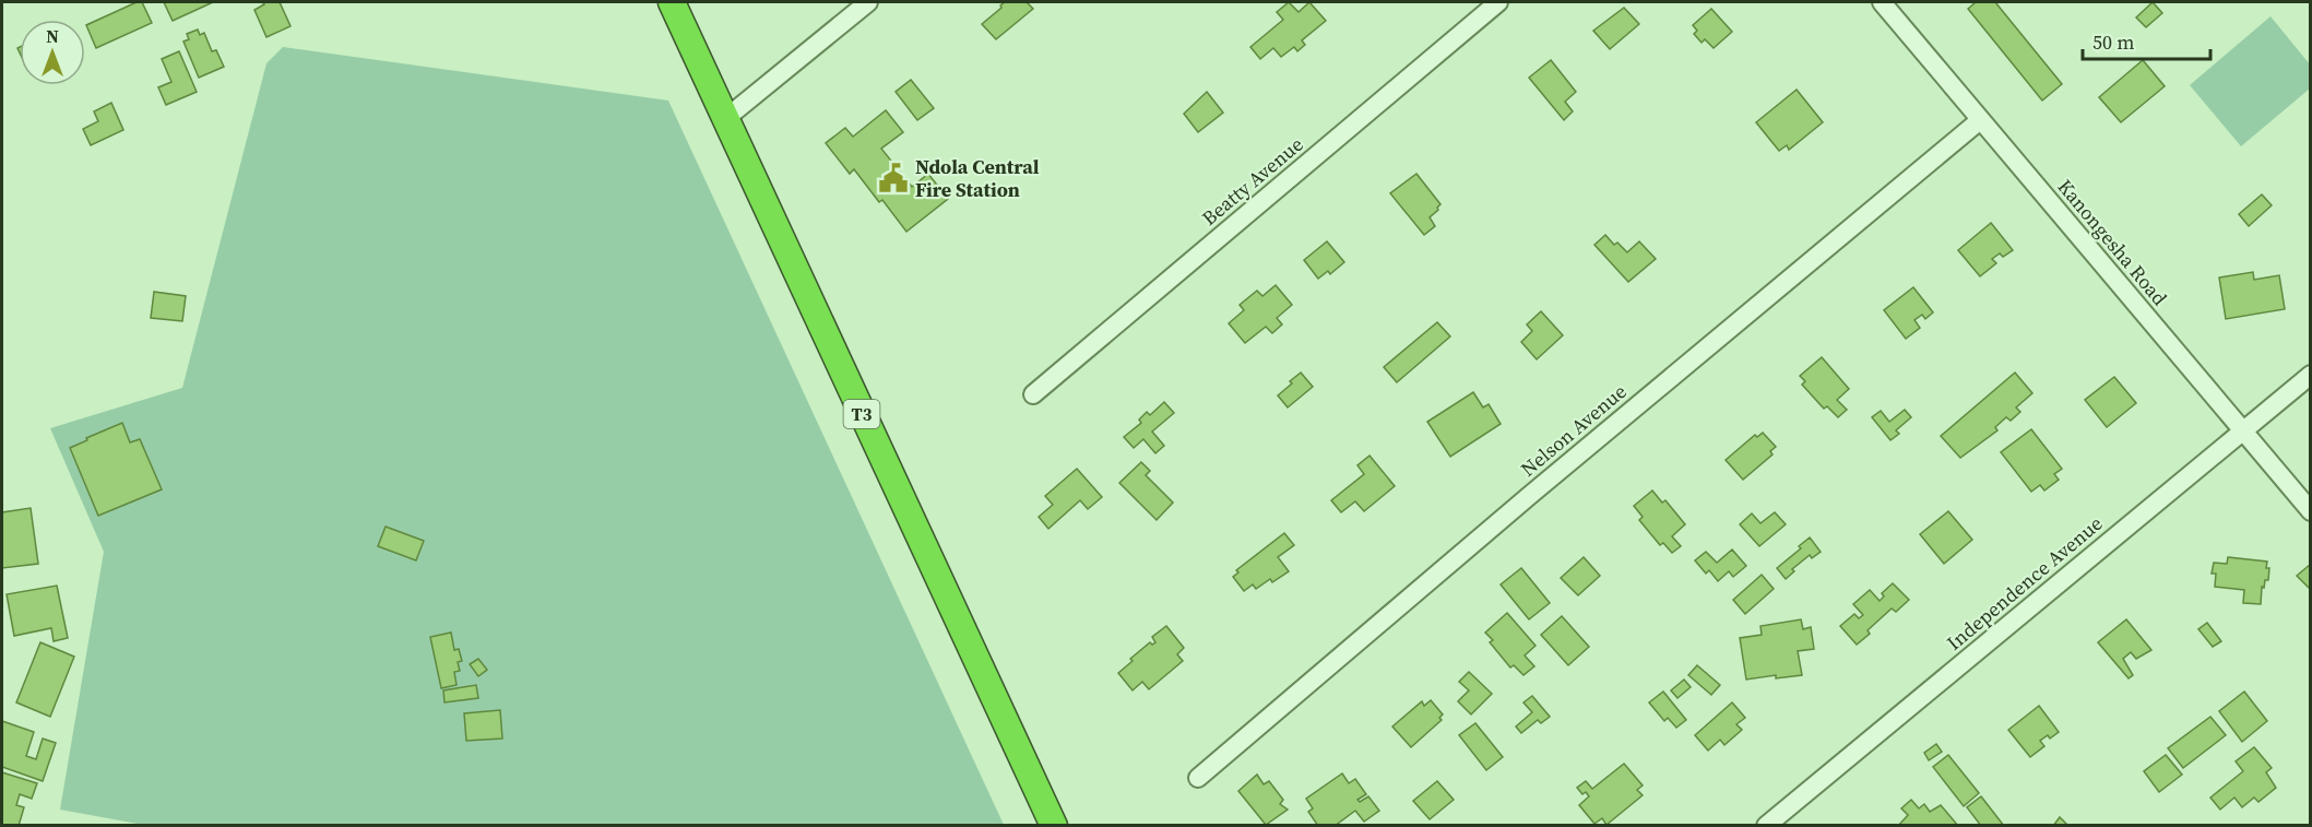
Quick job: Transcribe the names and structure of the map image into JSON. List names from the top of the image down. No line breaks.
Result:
{"streets":{"highway":["T3"],"street":["Beatty Avenue","Kanongesha Road","Nelson Avenue","Independence Avenue"]},"crossings":[["Kanongesha Road","Nelson Avenue"],["Kanongesha Road","Independence Avenue"]],"places":{"public building":["Ndola Central Fire Station"]},"scale_bar":"50 m","north":"top"}
